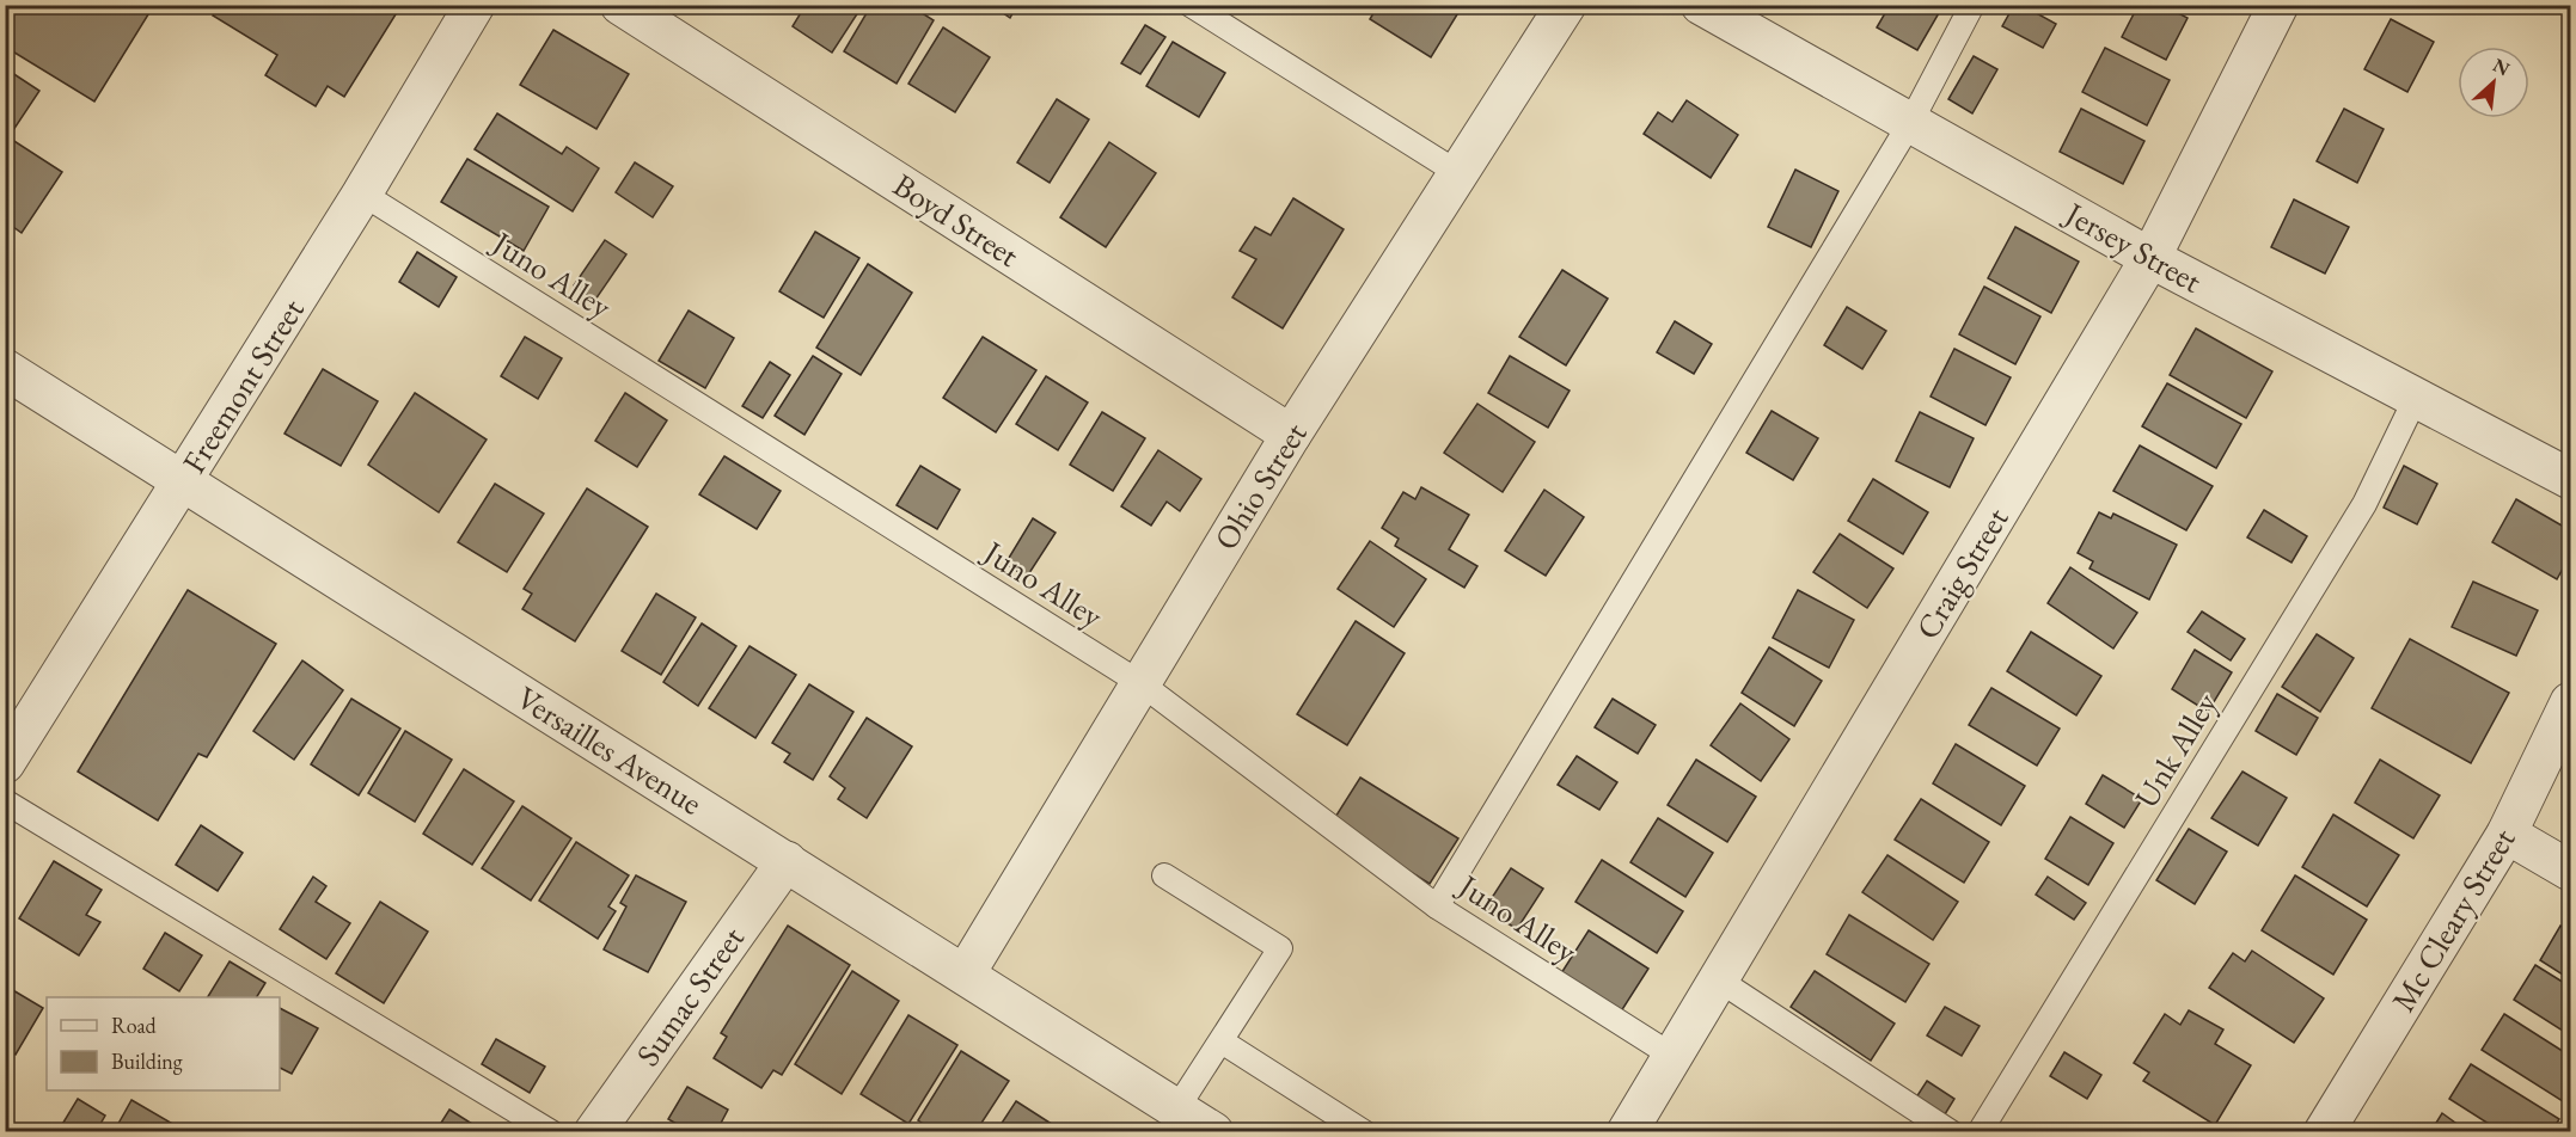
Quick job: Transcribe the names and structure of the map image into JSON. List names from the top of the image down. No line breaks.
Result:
{"streets":{"street":["Boyd Street","Jersey Street","Freemont Street","Ohio Street","Craig Street","Versailles Avenue","Mc Cleary Street","Sumac Street"],"lane":["Juno Alley","Unk Alley"]},"crossings":[["Boyd Street","Ohio Street"],["Jersey Street","Craig Street"],["Jersey Street","Unk Alley"],["Juno Alley","Freemont Street"],["Juno Alley","Ohio Street"],["Juno Alley","Craig Street"],["Freemont Street","Versailles Avenue"],["Ohio Street","Versailles Avenue"],["Versailles Avenue","Sumac Street"]],"legend":["Road","Building"],"north":"top right"}
